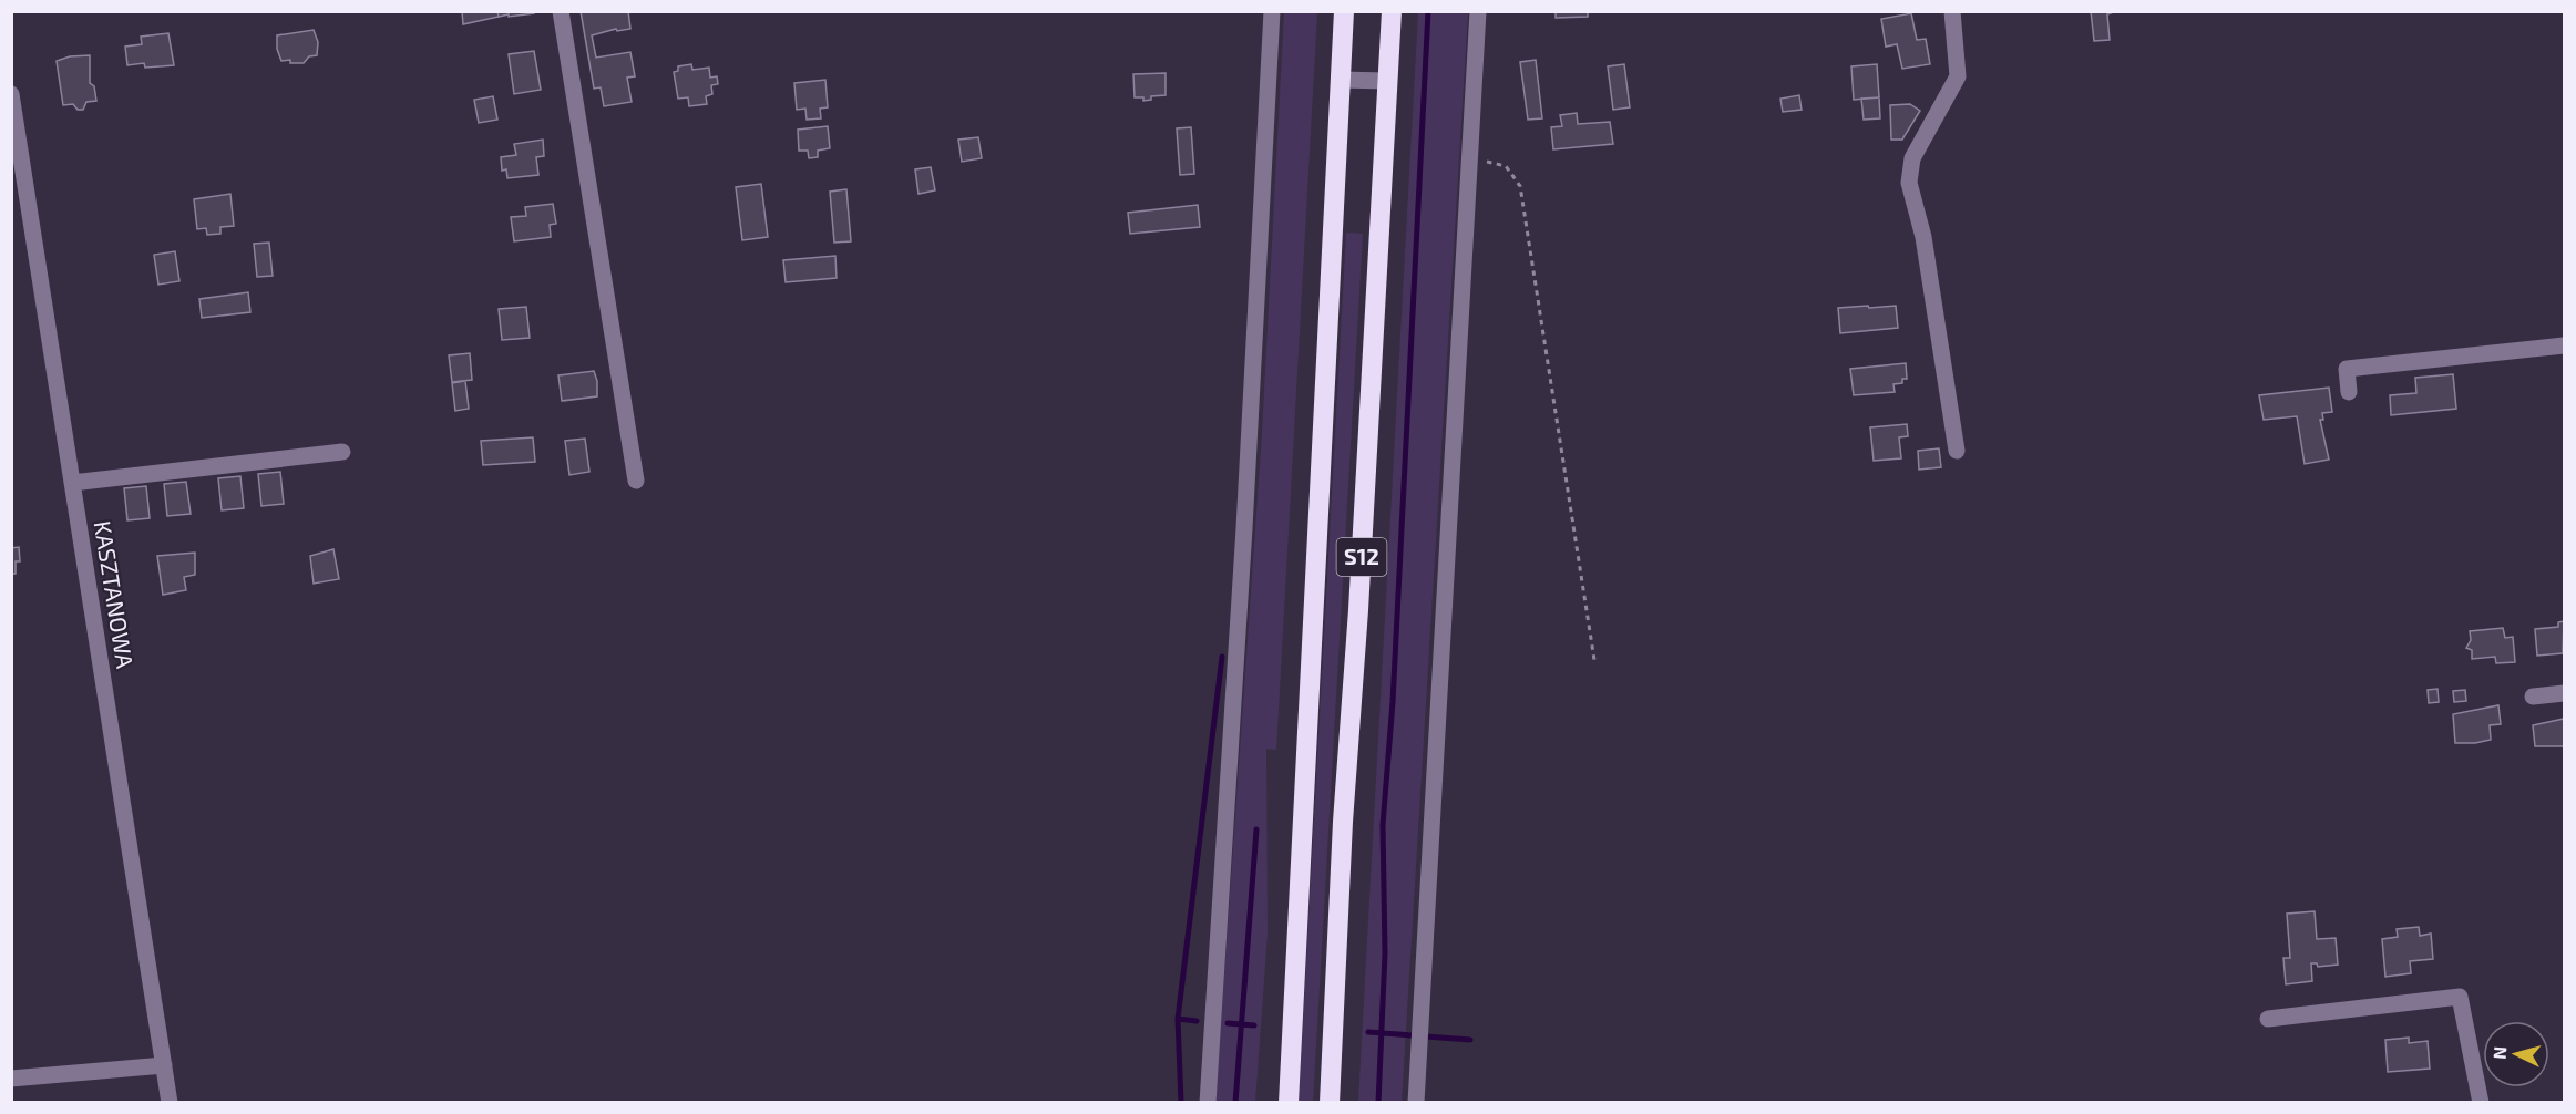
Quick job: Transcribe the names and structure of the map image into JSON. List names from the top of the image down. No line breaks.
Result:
{"streets":{"highway":["S12"],"street":["KASZTANOWA"]},"north":"left"}
